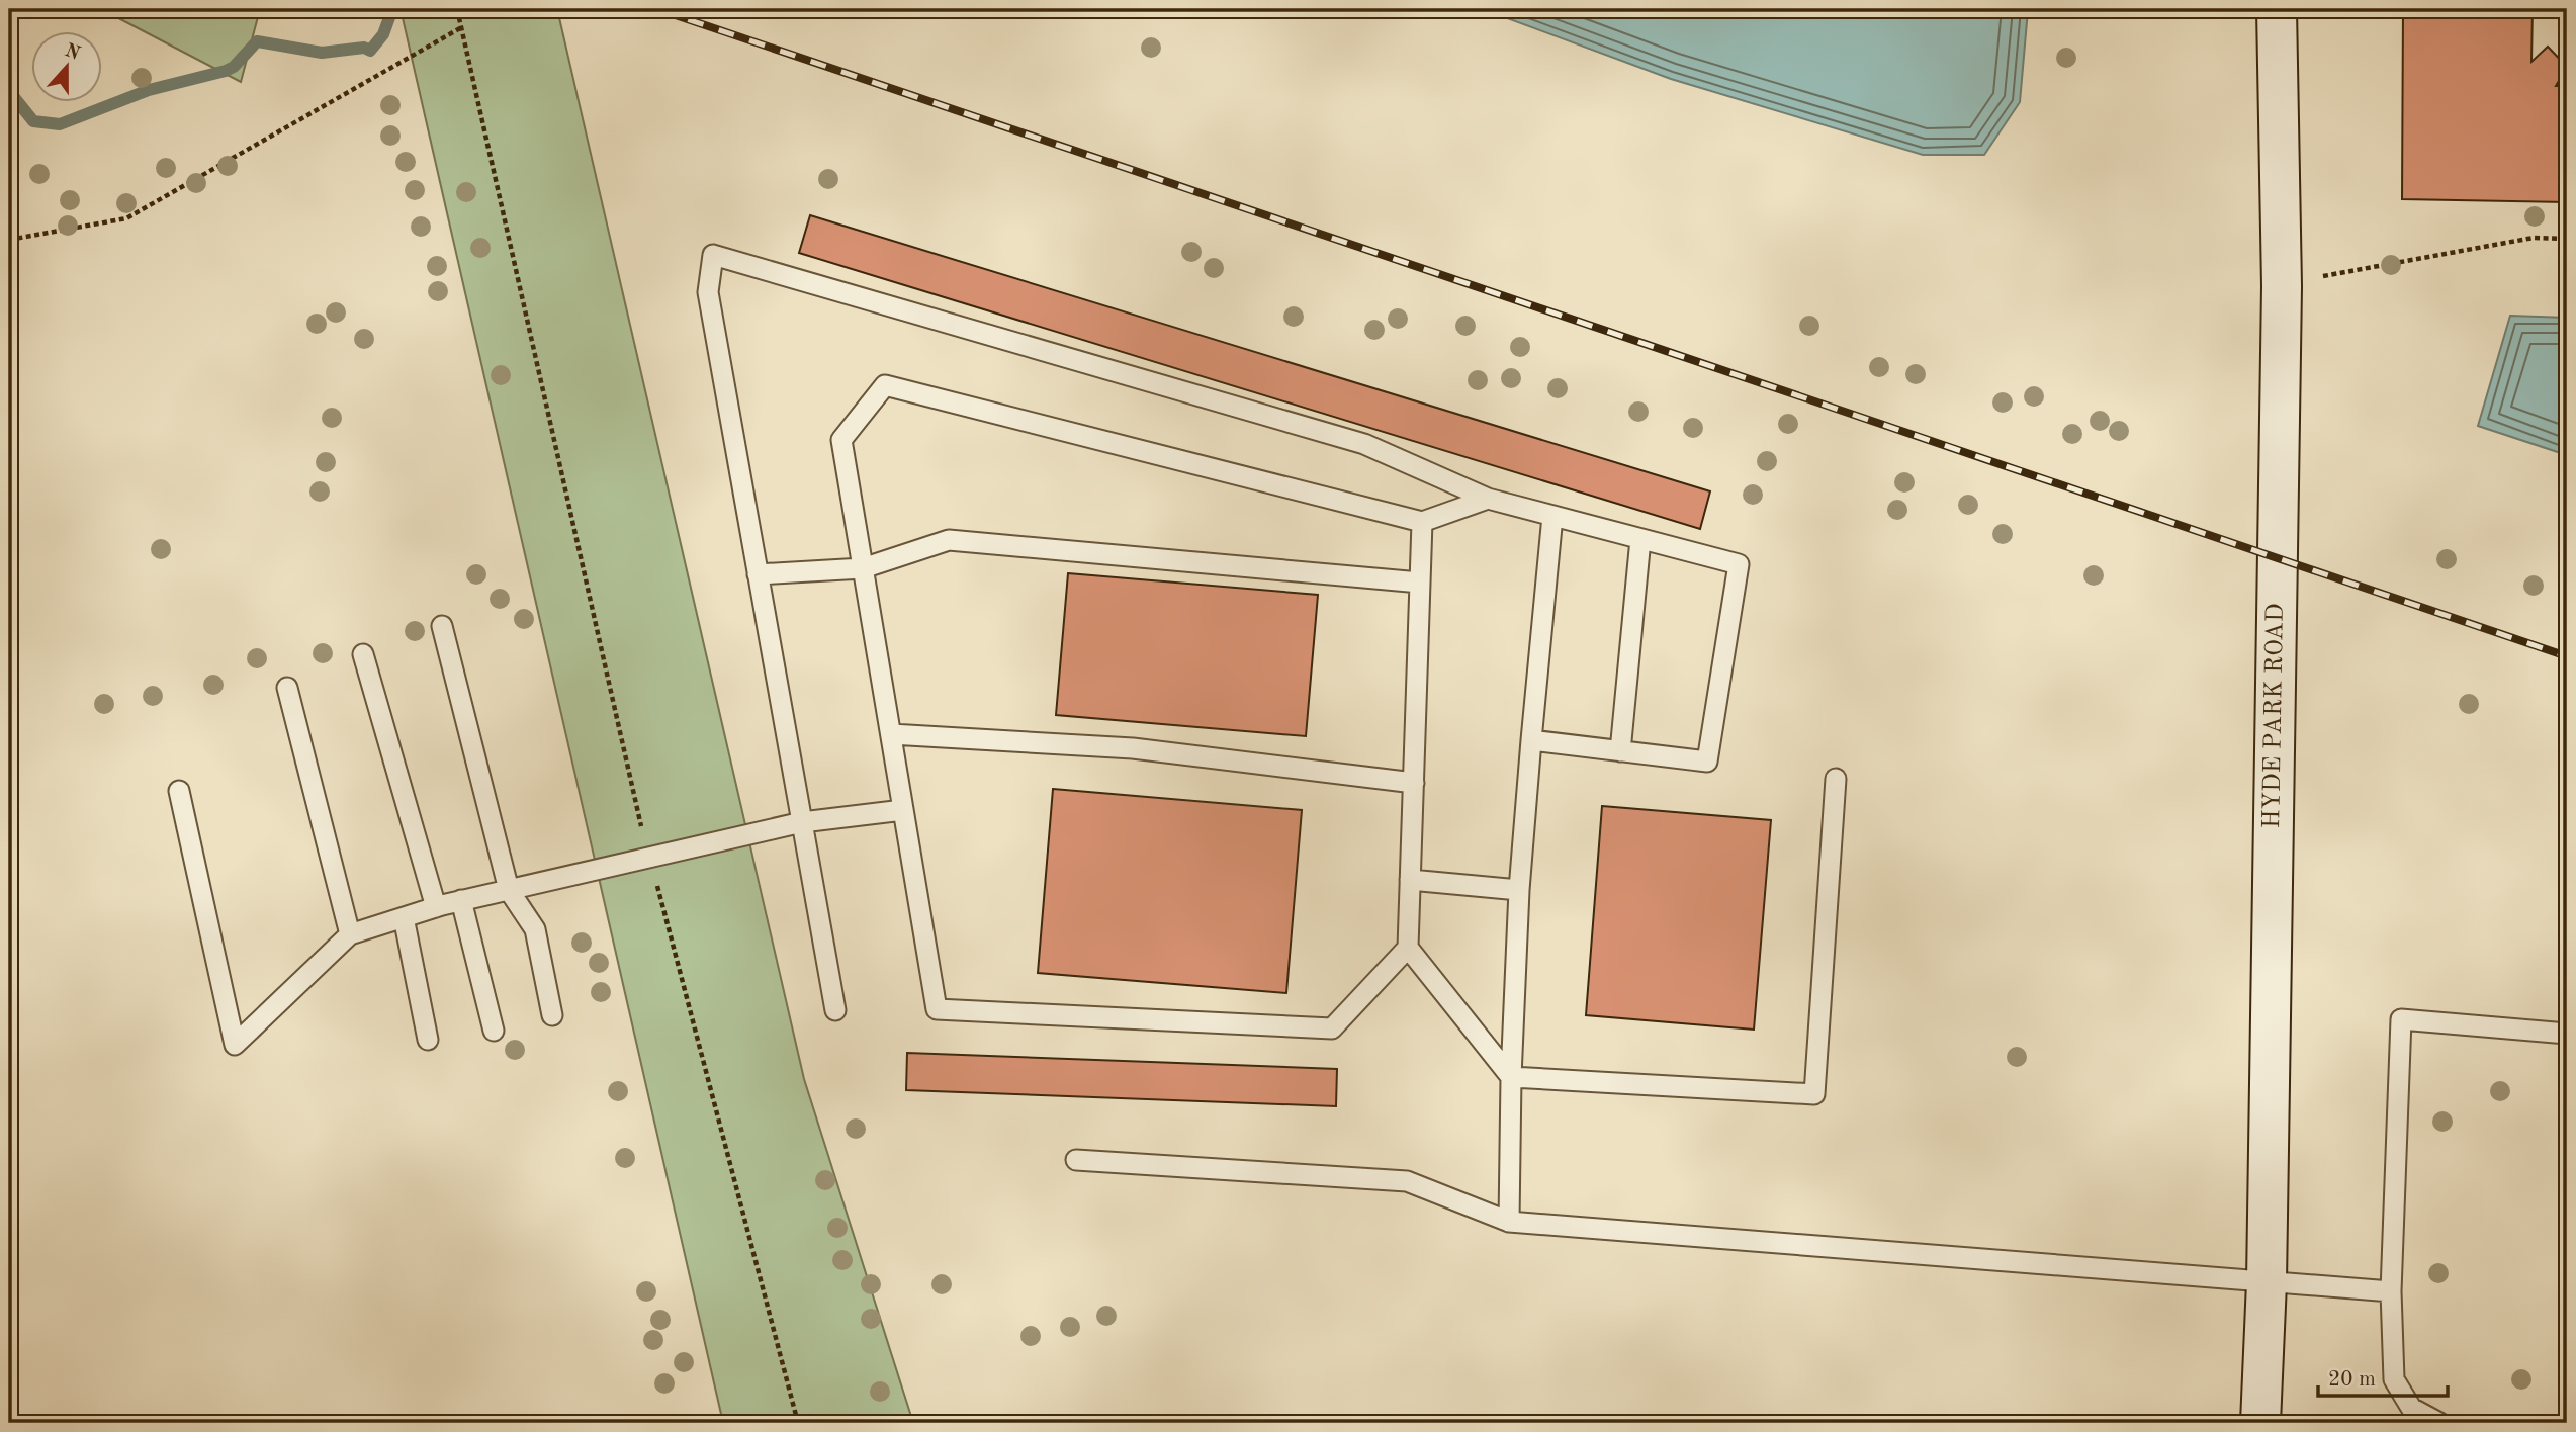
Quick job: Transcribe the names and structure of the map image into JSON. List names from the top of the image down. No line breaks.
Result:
{"streets":{"main road":["HYDE PARK ROAD"]},"scale_bar":"20 m","north":"top"}
